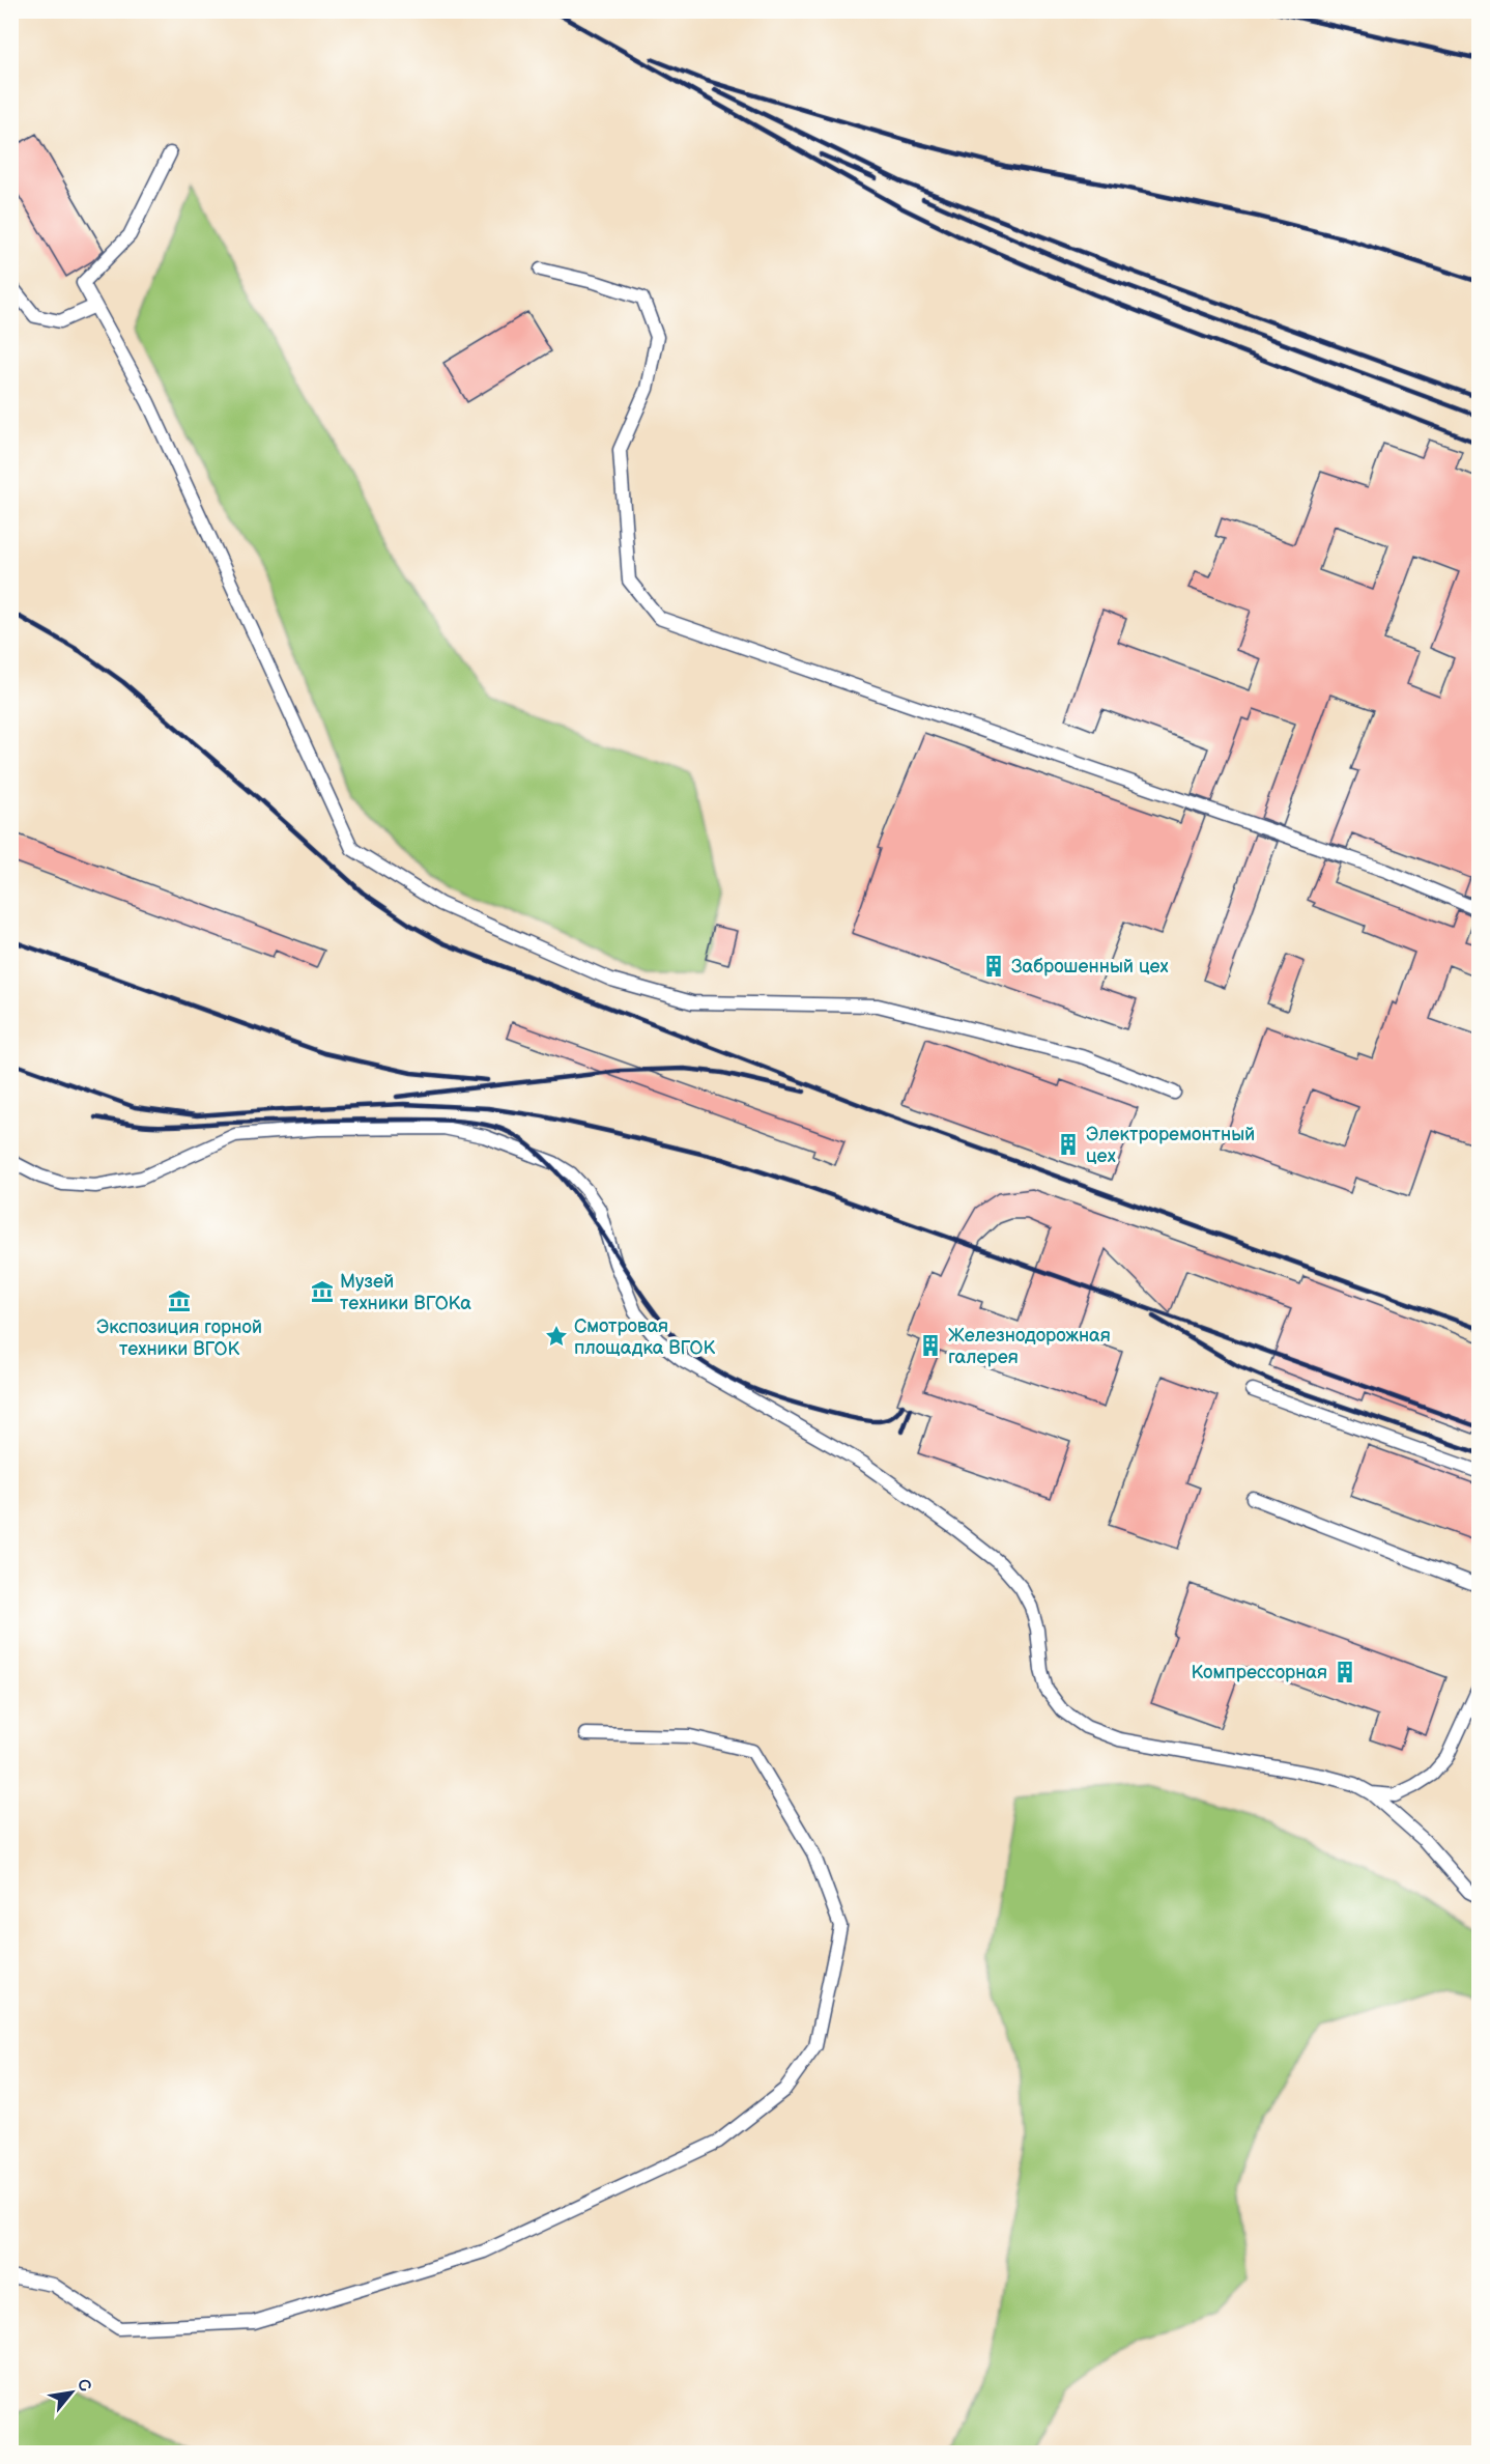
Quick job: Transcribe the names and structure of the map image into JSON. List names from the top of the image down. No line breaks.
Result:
{"places":{"building":["Заброшенный цех","Электроремонтный цех","Железнодорожная галерея","Компрессорная"],"museum":["Музей техники ВГОКа","Экспозиция горной техники ВГОК"],"place":["Смотровая площадка ВГОК"]},"north":"top right"}
